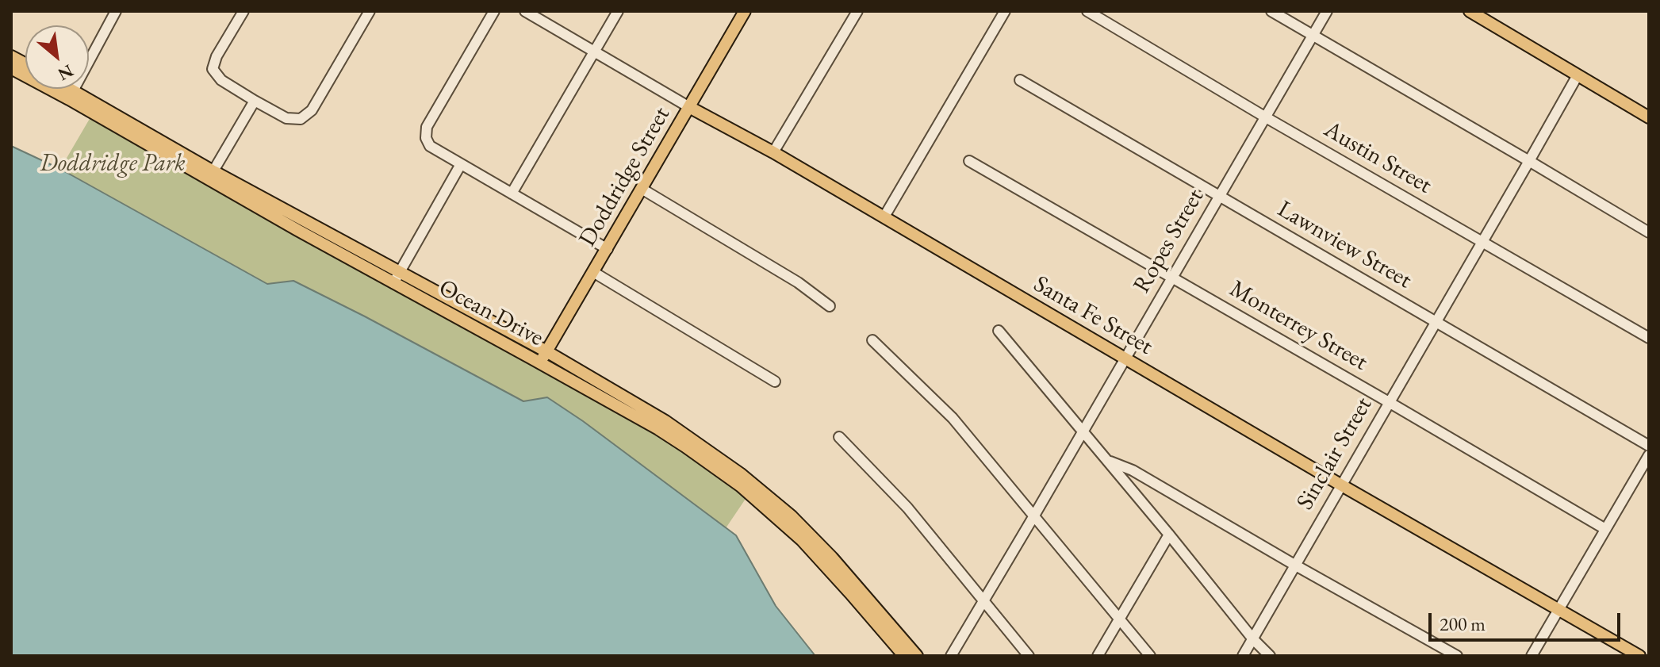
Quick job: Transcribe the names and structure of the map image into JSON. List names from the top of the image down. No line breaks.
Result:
{"streets":{"main road":["Doddridge Street","Ocean Drive","Santa Fe Street"],"street":["Austin Street","Ropes Street","Lawnview Street","Monterrey Street","Sinclair Street"]},"crossings":[["Austin Street","Ropes Street"],["Austin Street","Sinclair Street"],["Doddridge Street","Ocean Drive"],["Doddridge Street","Santa Fe Street"],["Ropes Street","Lawnview Street"],["Ropes Street","Santa Fe Street"],["Ropes Street","Monterrey Street"],["Lawnview Street","Sinclair Street"],["Santa Fe Street","Sinclair Street"],["Monterrey Street","Sinclair Street"]],"parks":["Doddridge Park"],"scale_bar":"200 m","north":"bottom right"}
